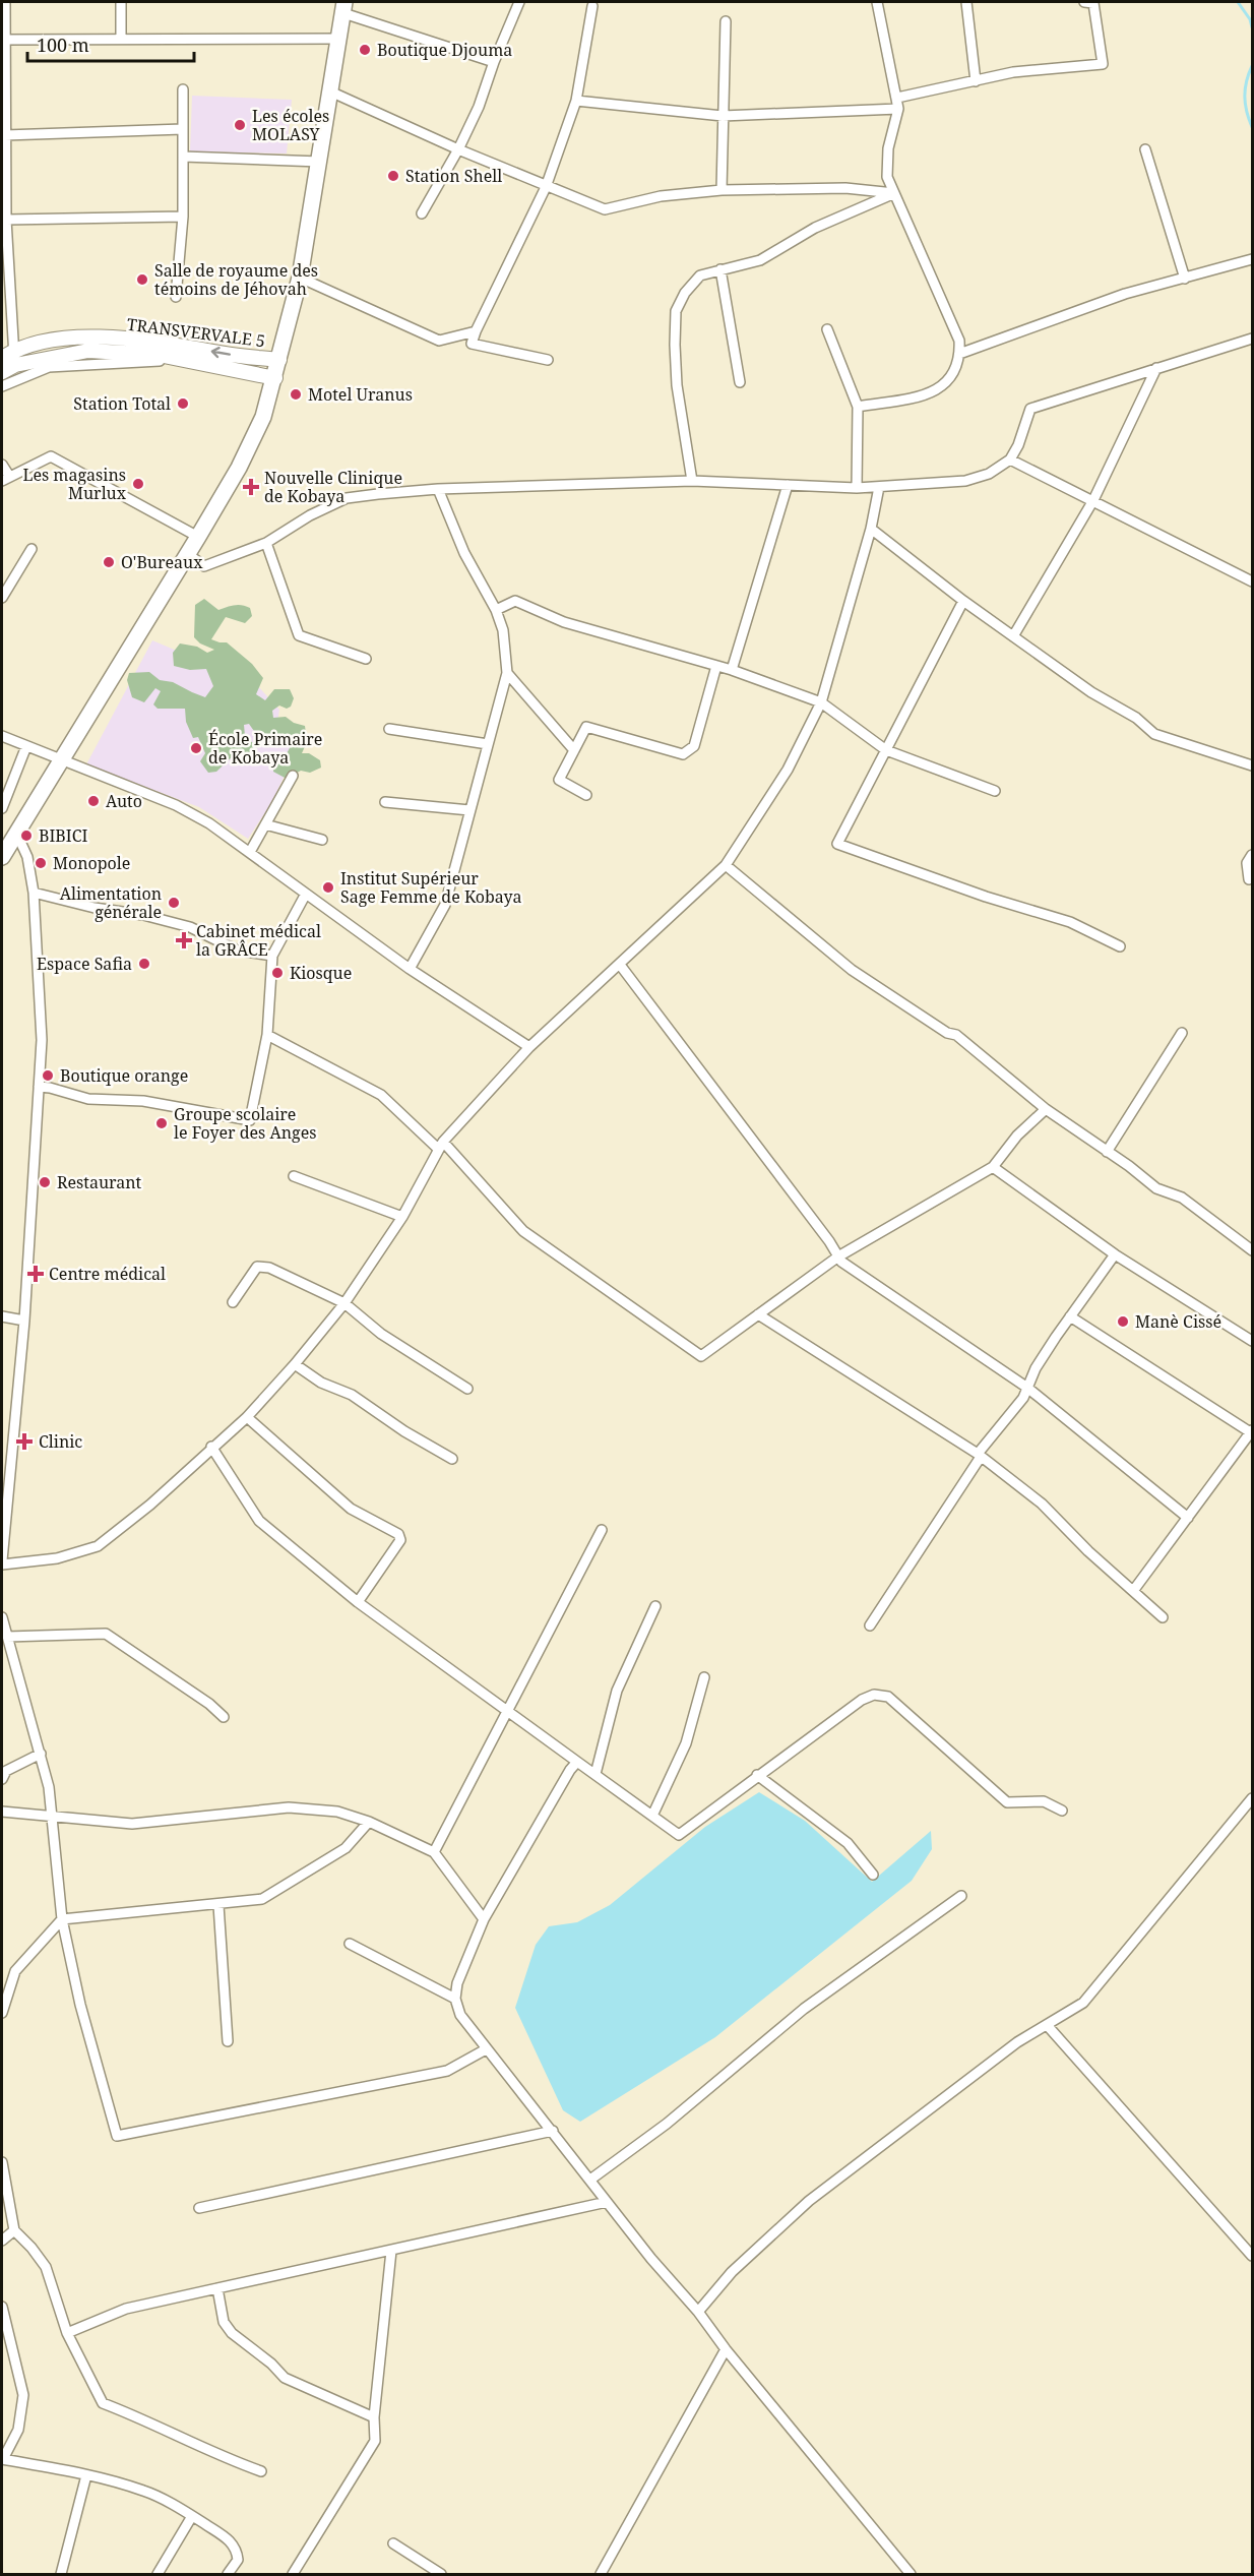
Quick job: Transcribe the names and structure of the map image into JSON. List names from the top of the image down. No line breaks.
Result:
{"streets":{"main road":["TRANSVERVALE 5"]},"places":{"other":["Boutique Djouma","Les écoles MOLASY","Station Shell","Salle de royaume des témoins de Jéhovah","Motel Uranus","Station Total","Les magasins Murlux","O'Bureaux","École Primaire de Kobaya","Auto","BIBICI","Monopole","Institut Supérieur Sage Femme de Kobaya","Alimentation générale","Espace Safia","Kiosque","Boutique orange","Groupe scolaire le Foyer des Anges","Restaurant","Manè Cissé"],"health":["Nouvelle Clinique de Kobaya","Cabinet médical la GRÂCE","Centre médical","Clinic"]},"scale_bar":"100 m"}
